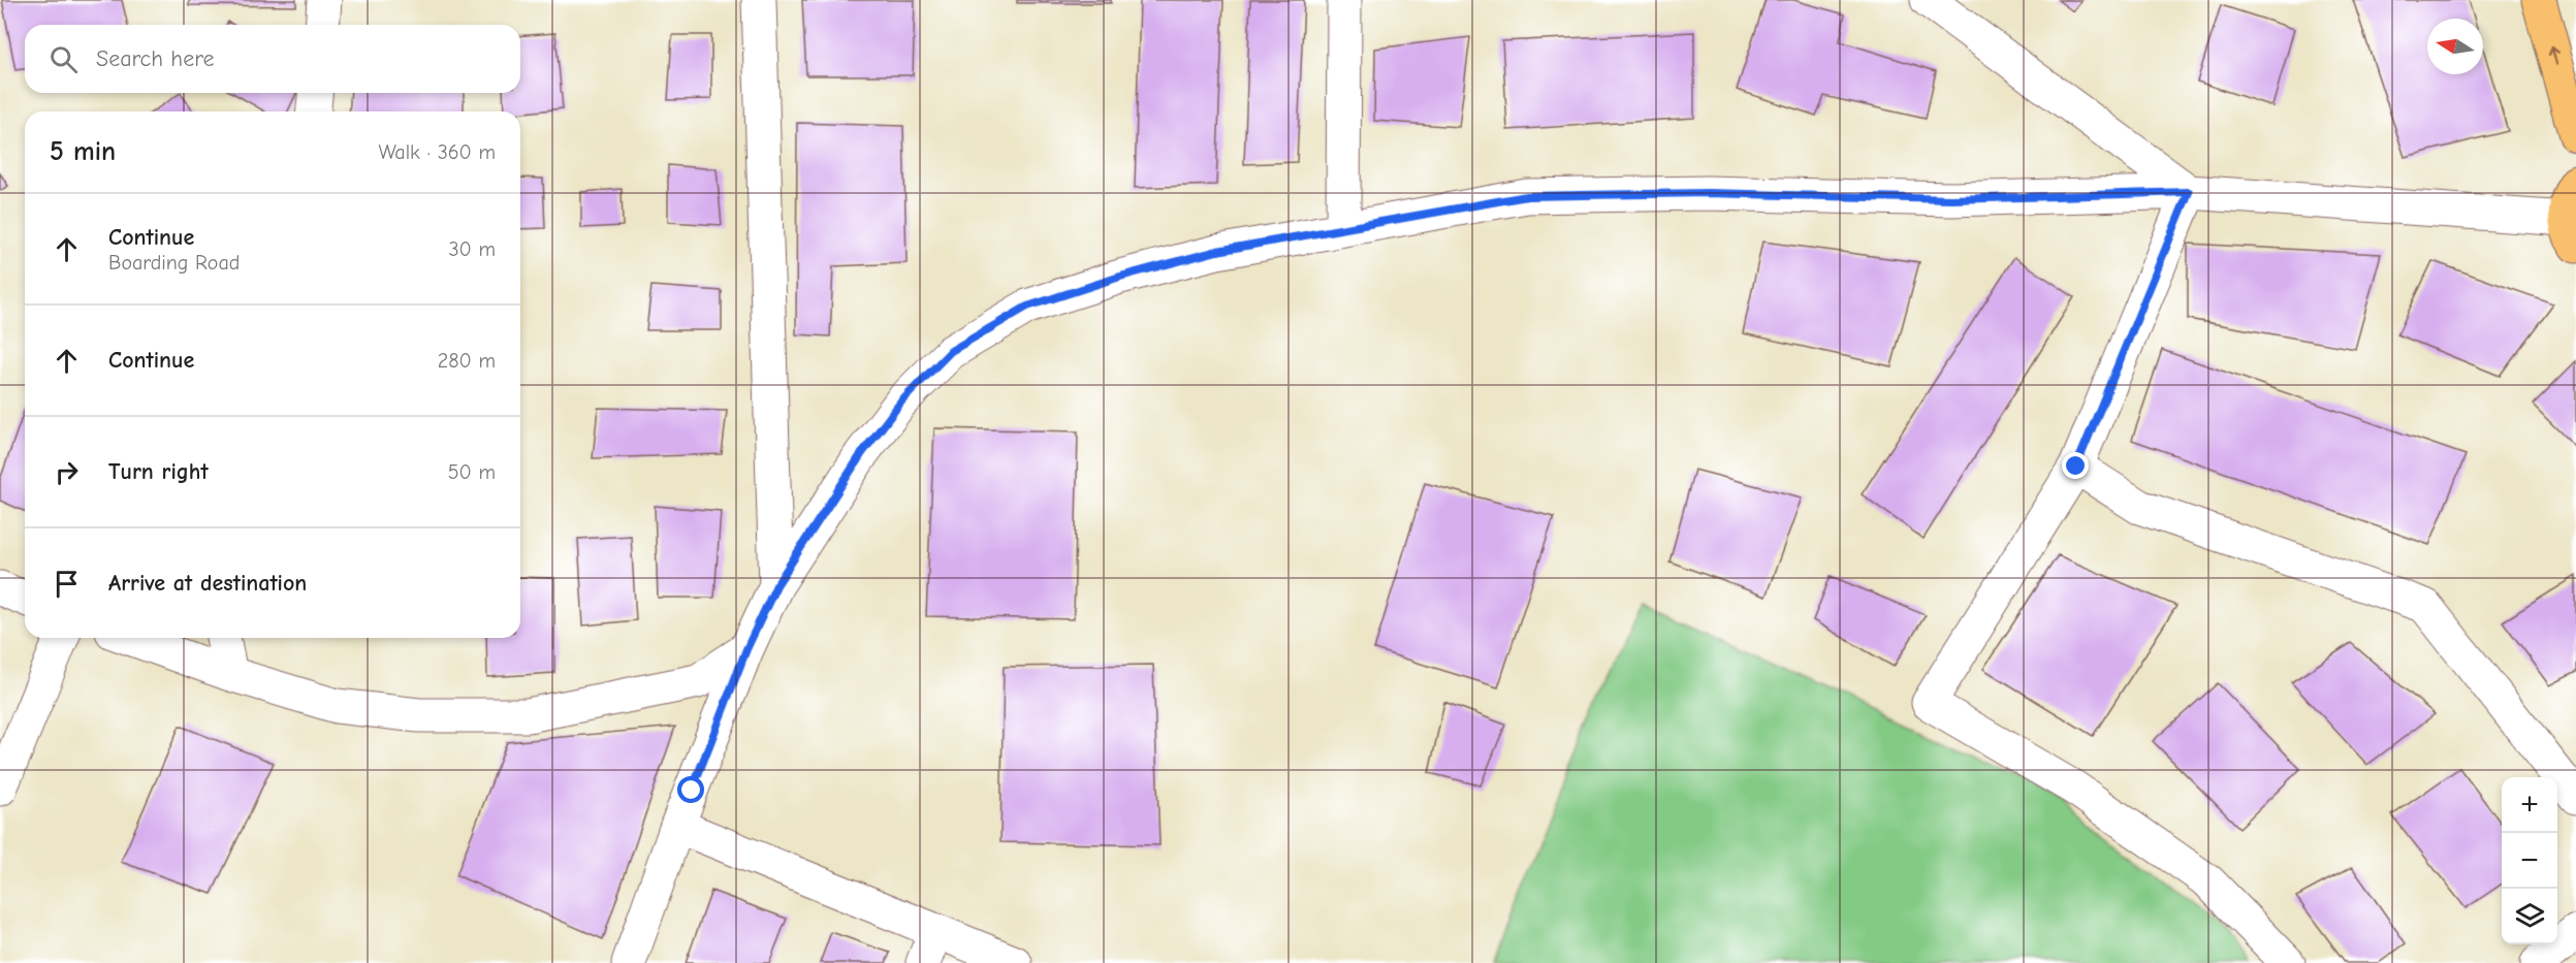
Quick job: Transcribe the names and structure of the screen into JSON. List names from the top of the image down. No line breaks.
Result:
{"north":"left","page":{"search":"Search here","heading":["5 min","Walk · 360 m"],"list":[["Continue","Boarding Road","30 m"],["Continue","280 m"],["Turn right","50 m"],"Arrive at destination"],"map_buttons":["+","−"]}}
